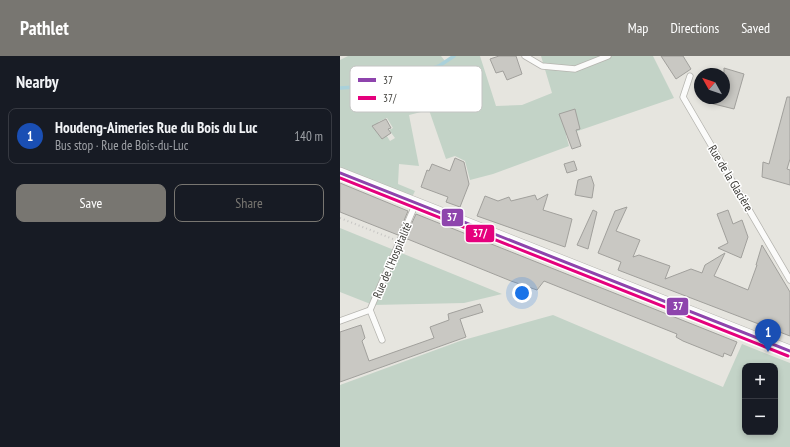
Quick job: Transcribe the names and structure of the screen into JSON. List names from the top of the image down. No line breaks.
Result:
{"streets":{"lane":["Rue de la Glacière","Rue de l'Hospitalité"]},"lines":["transit line 37","transit line 37/"],"legend":["37","37/"],"north":"top left","page":{"header":"Pathlet","nav":["Map","Directions","Saved"],"heading":"Nearby","list":[{"mark":"1","name":"Houdeng-Aimeries Rue du Bois du Luc","note":"Bus stop · Rue de Bois-du-Luc","value":"140 m"}],"buttons":["Save","Share"],"pins":"1","map_buttons":["+","−"]}}
